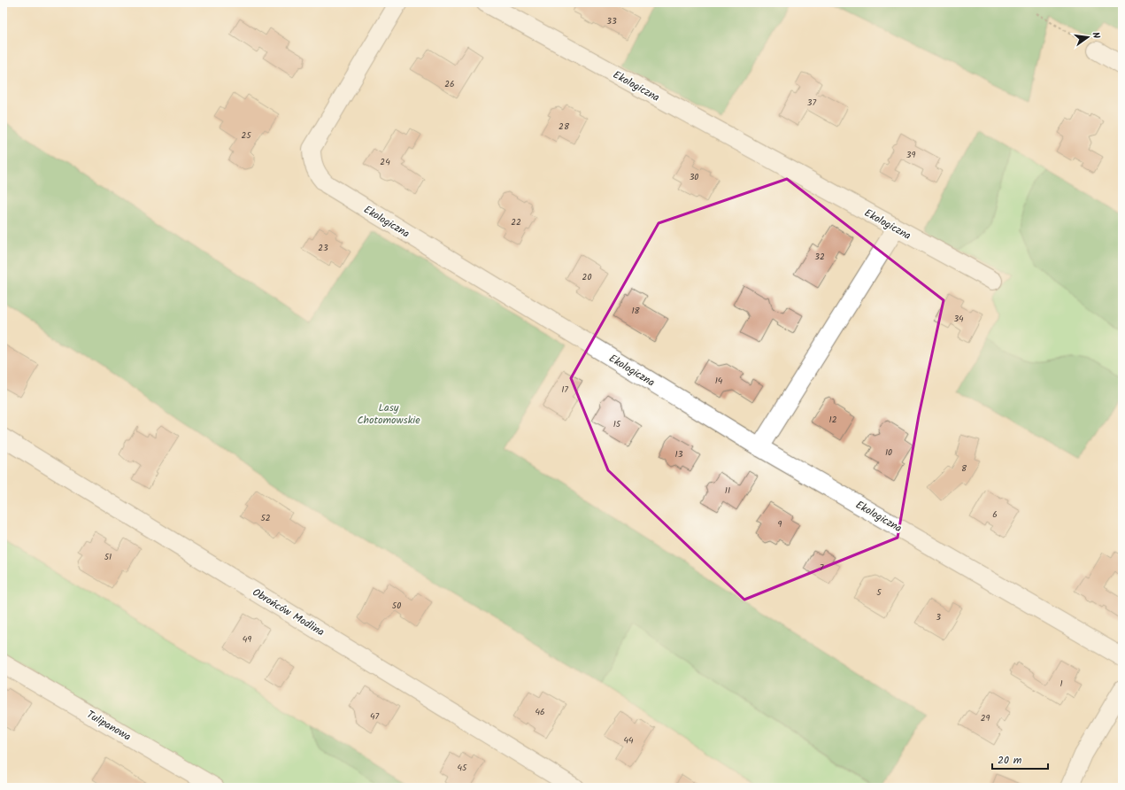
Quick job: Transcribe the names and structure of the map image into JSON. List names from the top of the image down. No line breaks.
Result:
{"streets":{"street":["Ekologiczna","Obrońców Modlina","Tulipanowa"]},"parks":["Lasy Chotomowskie"],"house_numbers":["33","26","37","28","25","39","24","30","22","23","32","20","18","34","14","17","12","15","10","13","8","11","6","52","9","51","7","5","50","3","49","1","46","47","29","44","45"],"scale_bar":"20 m","north":"right"}
